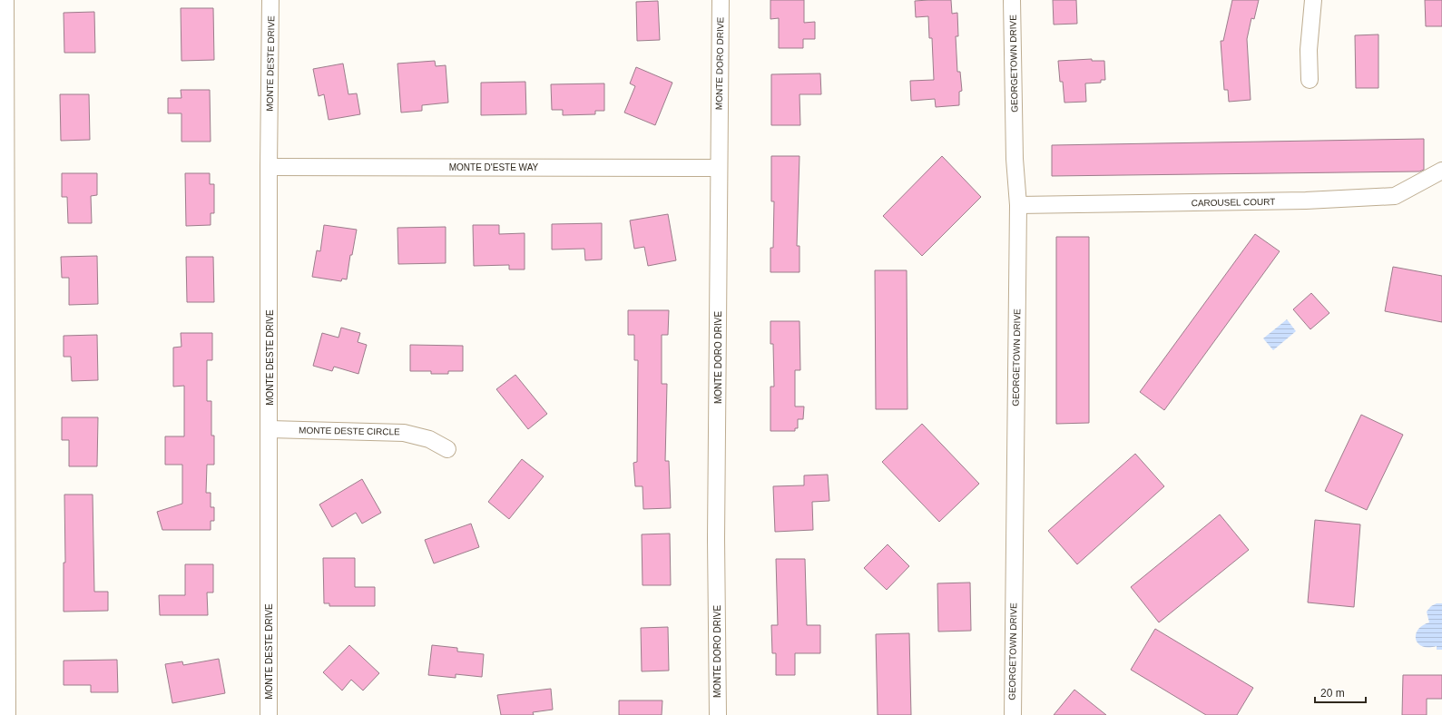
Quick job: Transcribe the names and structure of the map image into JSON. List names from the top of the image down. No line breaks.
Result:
{"streets":{"street":["MONTE DESTE DRIVE","MONTE DORO DRIVE","GEORGETOWN DRIVE","MONTE D'ESTE WAY","CAROUSEL COURT","MONTE DESTE CIRCLE"]},"crossings":[["MONTE DESTE DRIVE","MONTE D'ESTE WAY"],["MONTE DESTE DRIVE","MONTE DESTE CIRCLE"],["MONTE DORO DRIVE","MONTE D'ESTE WAY"],["GEORGETOWN DRIVE","CAROUSEL COURT"]],"scale_bar":"20 m"}
